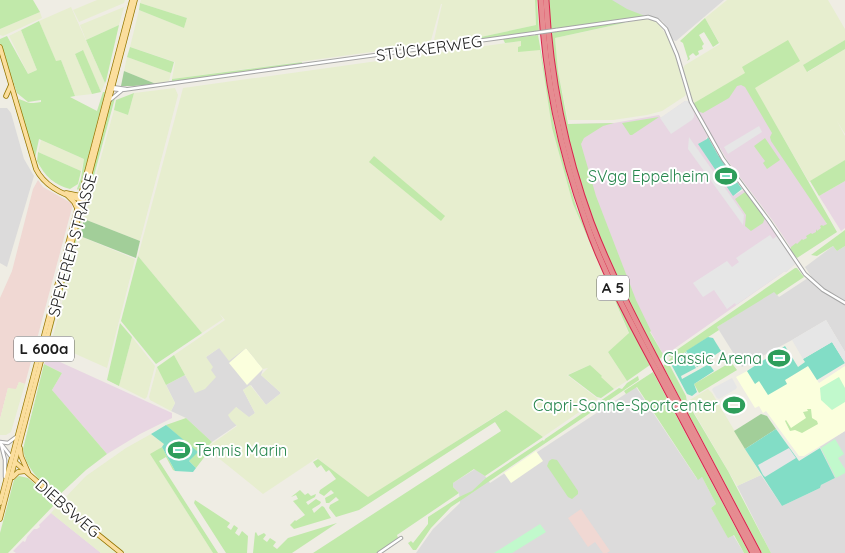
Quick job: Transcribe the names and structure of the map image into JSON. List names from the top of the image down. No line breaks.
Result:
{"streets":{"highway":["A 5"],"main road":["SPEYERER STRASSE","L 600a","DIEBSWEG"],"street":["STÜCKERWEG"]},"crossings":[["STÜCKERWEG","SPEYERER STRASSE"],["SPEYERER STRASSE","DIEBSWEG"]],"places":{"sports":["SVgg Eppelheim","Classic Arena","Capri-Sonne-Sportcenter","Tennis Marin"]}}
